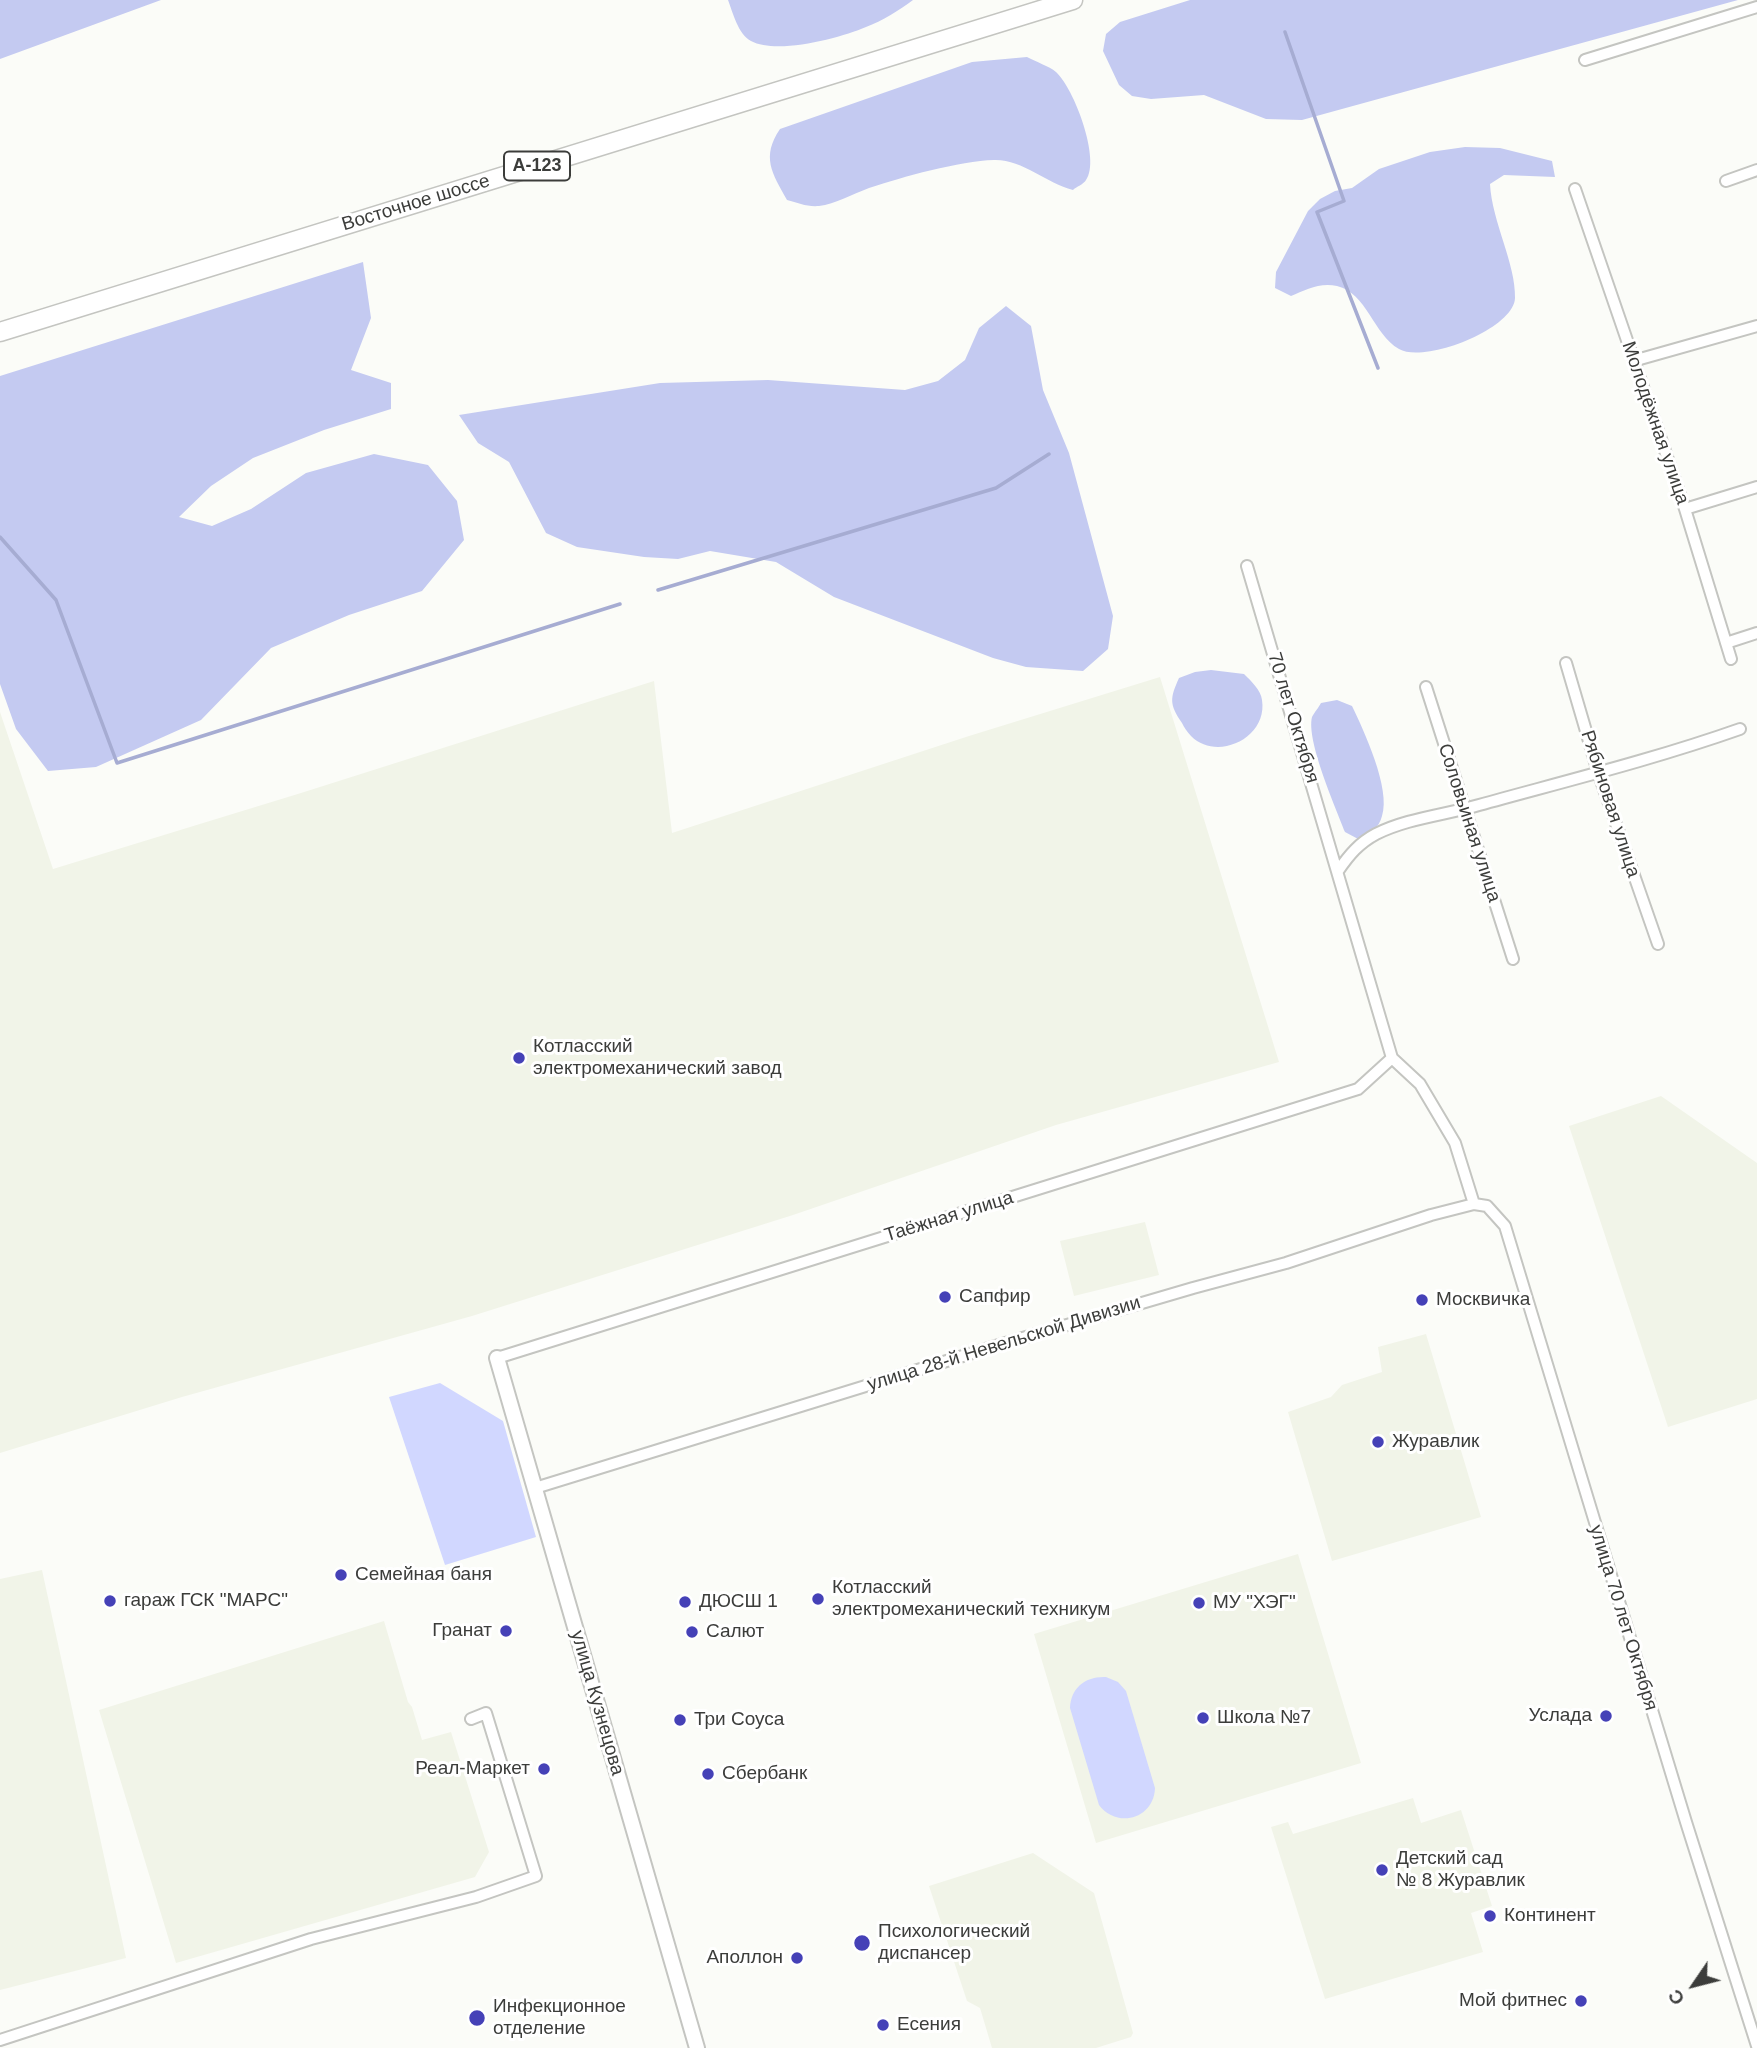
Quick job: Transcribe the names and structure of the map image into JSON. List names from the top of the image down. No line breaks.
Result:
{"streets":{"main road":["А-123","Восточное шоссе"],"street":["Молодёжная улица","70 лет Октября","Рябиновая улица","Соловьиная улица","Таёжная улица","улица 28-й Невельской Дивизии","улица 70 лет Октября","улица Кузнецова"]},"crossings":[["70 лет Октября","Таёжная улица"],["Таёжная улица","улица Кузнецова"],["улица 28-й Невельской Дивизии","улица 70 лет Октября"],["улица 28-й Невельской Дивизии","улица Кузнецова"]],"places":["Котласский электромеханический завод","Сапфир","Москвичка","Журавлик","Семейная баня","Котласский электромеханический техникум","гараж ГСК \"МАРС\"","ДЮСШ 1","МУ \"ХЭГ\"","Гранат","Салют","Услада","Школа №7","Три Соуса","Реал-Маркет","Сбербанк","Детский сад № 8 Журавлик","Континент","Психологический диспансер","Аполлон","Мой фитнес","Инфекционное отделение","Есения"],"north":"bottom left"}
